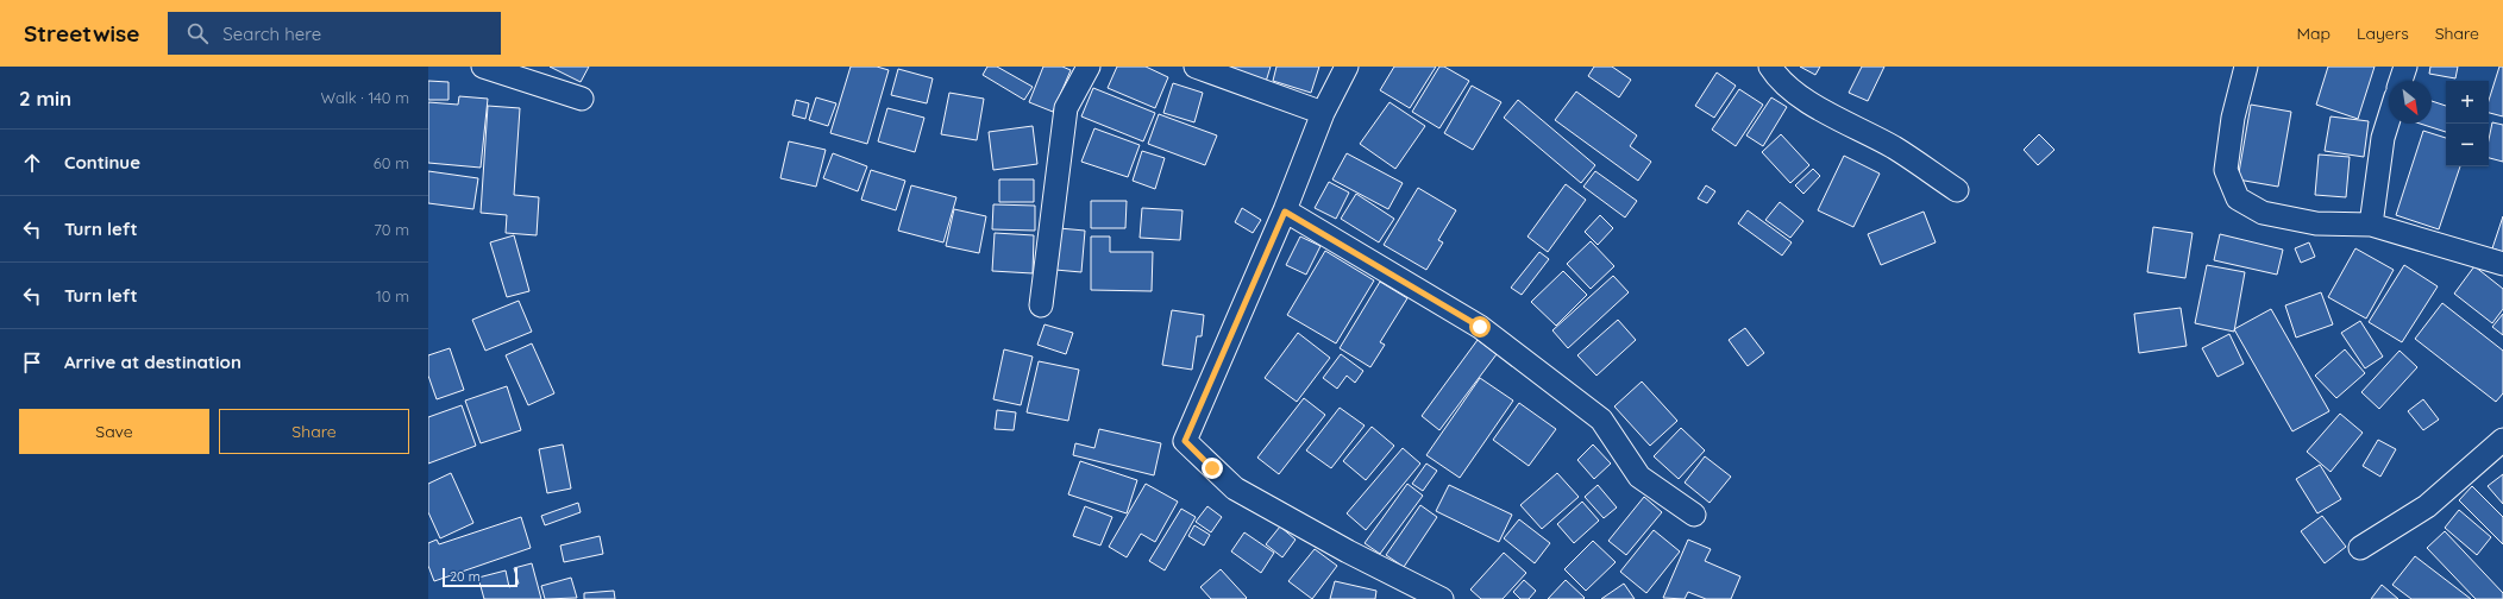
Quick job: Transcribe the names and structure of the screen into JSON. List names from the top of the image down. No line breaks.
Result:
{"scale_bar":"20 m","north":"bottom right","page":{"header":"Streetwise","search":"Search here","nav":["Map","Layers","Share"],"heading":["2 min","Walk · 140 m"],"map_buttons":["+","−"],"list":[["Continue","60 m"],["Turn left","70 m"],["Turn left","10 m"],"Arrive at destination"],"buttons":["Save","Share"],"scale":"20 m"}}
